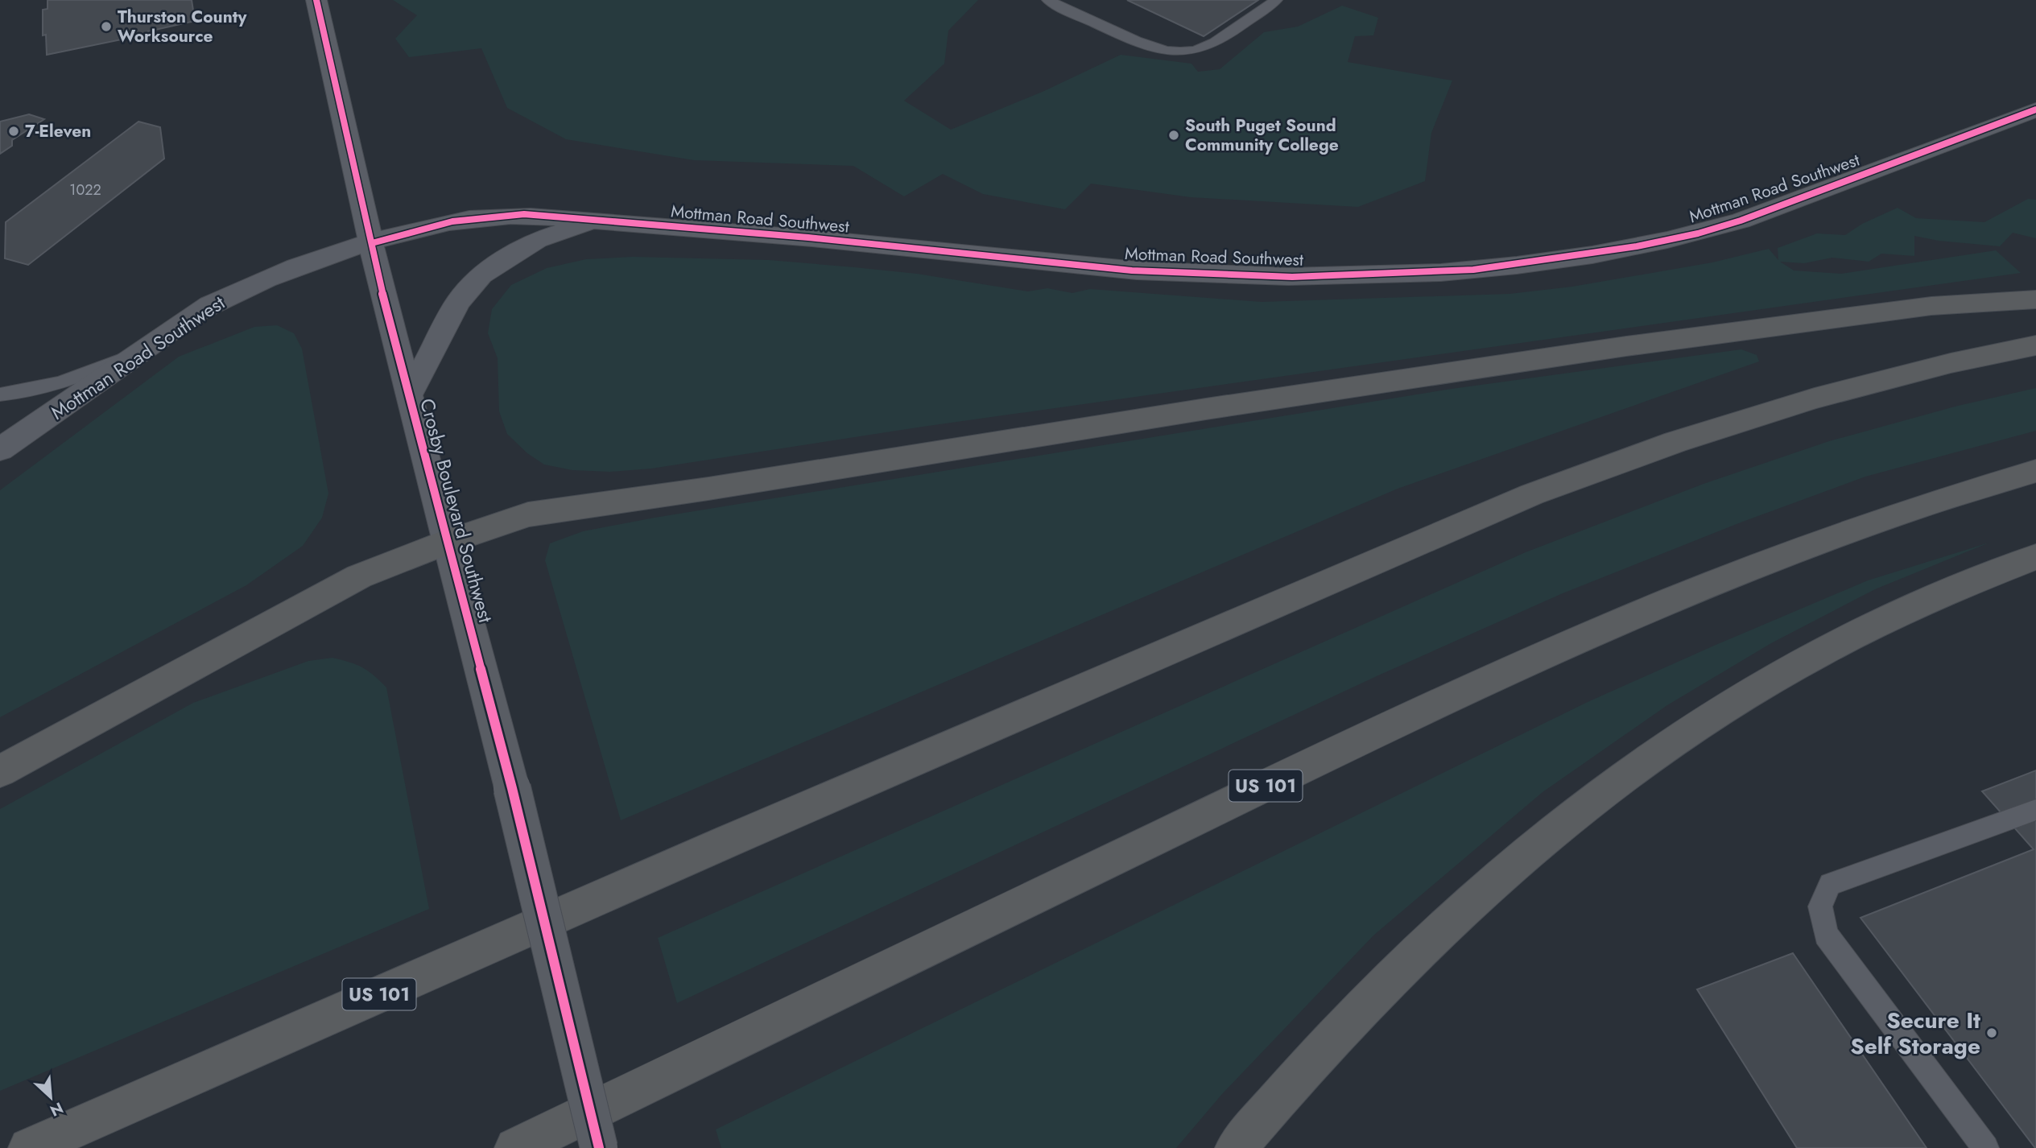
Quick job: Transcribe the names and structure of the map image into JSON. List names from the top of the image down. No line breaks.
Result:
{"streets":{"highway":["US 101"],"main road":["Crosby Boulevard Southwest"],"street":["Mottman Road Southwest"]},"crossings":[["Mottman Road Southwest","Crosby Boulevard Southwest"]],"places":["Thurston County Worksource","7-Eleven","South Puget Sound Community College","Secure It Self Storage"],"house_numbers":["1022"],"north":"bottom right"}
